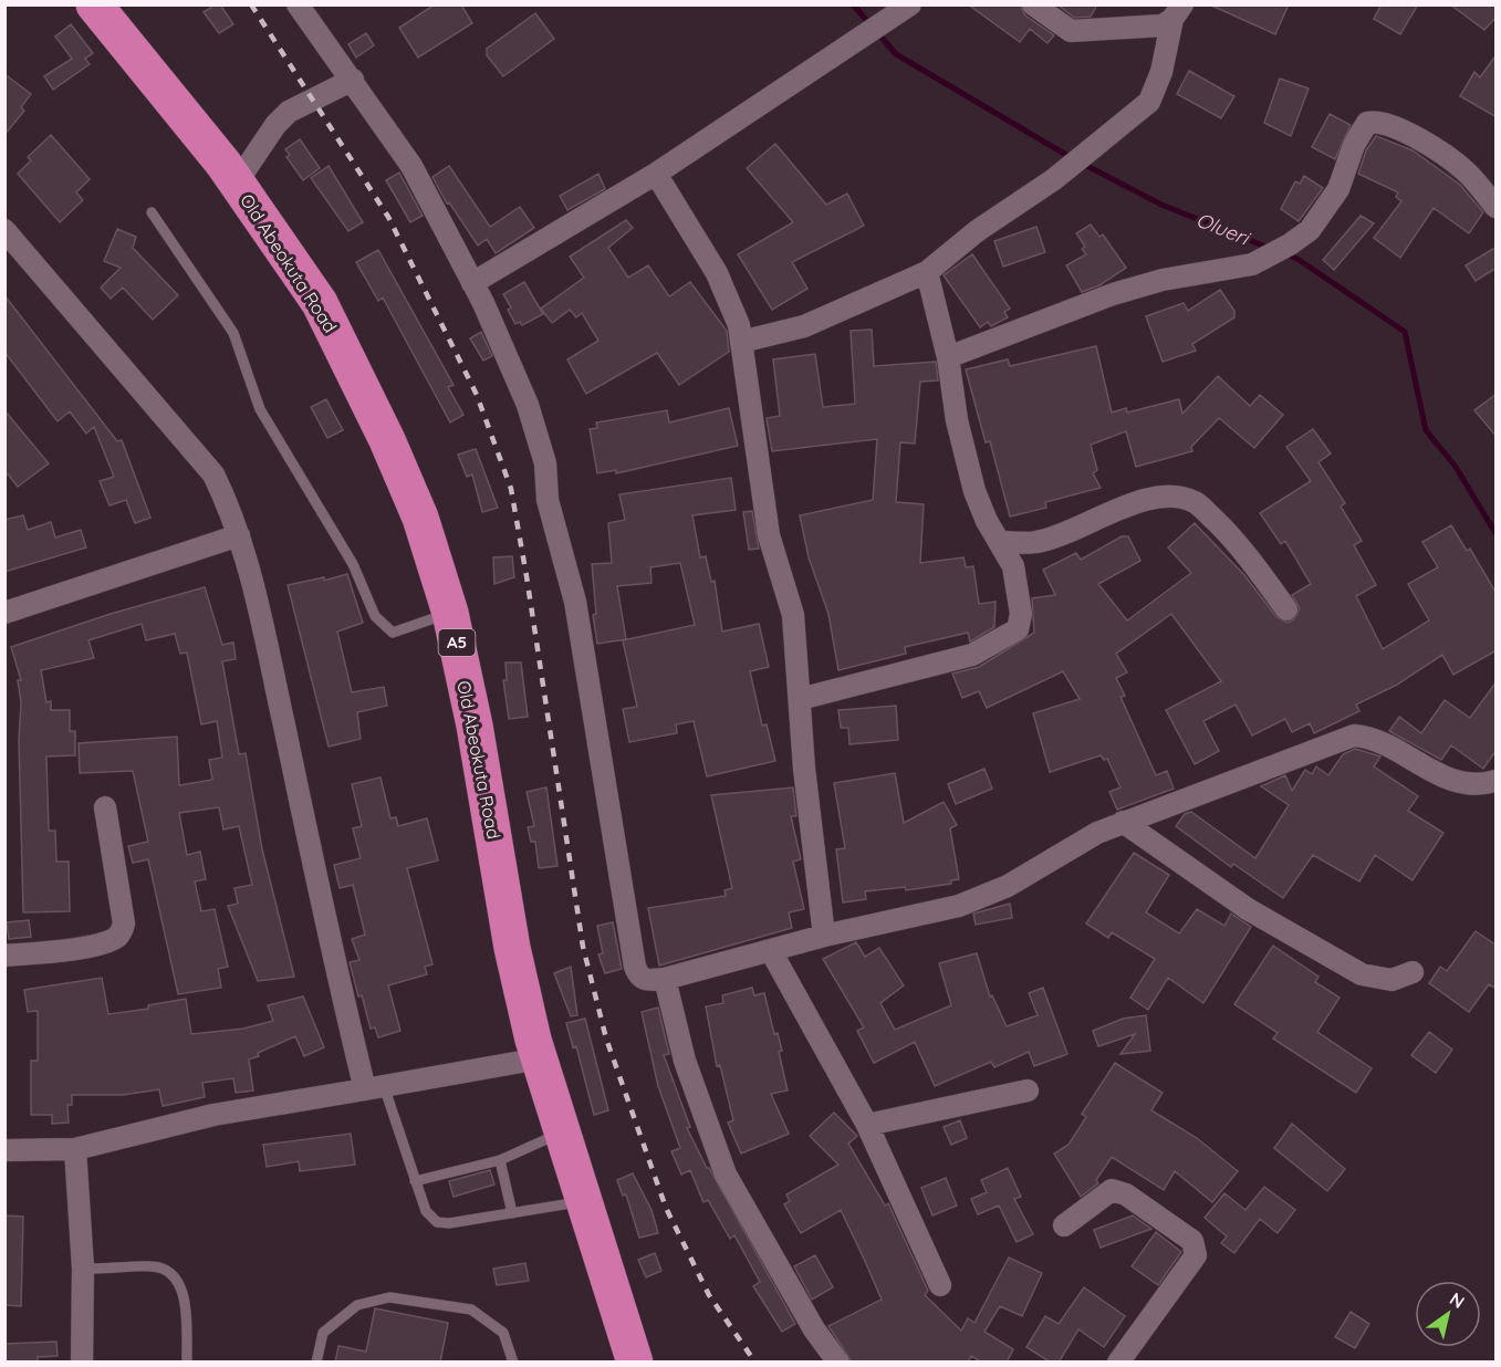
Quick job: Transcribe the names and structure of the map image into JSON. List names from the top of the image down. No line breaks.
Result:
{"streets":{"highway":["Old Abeokuta Road","A5"]},"water":["Olueri"],"north":"top right"}
